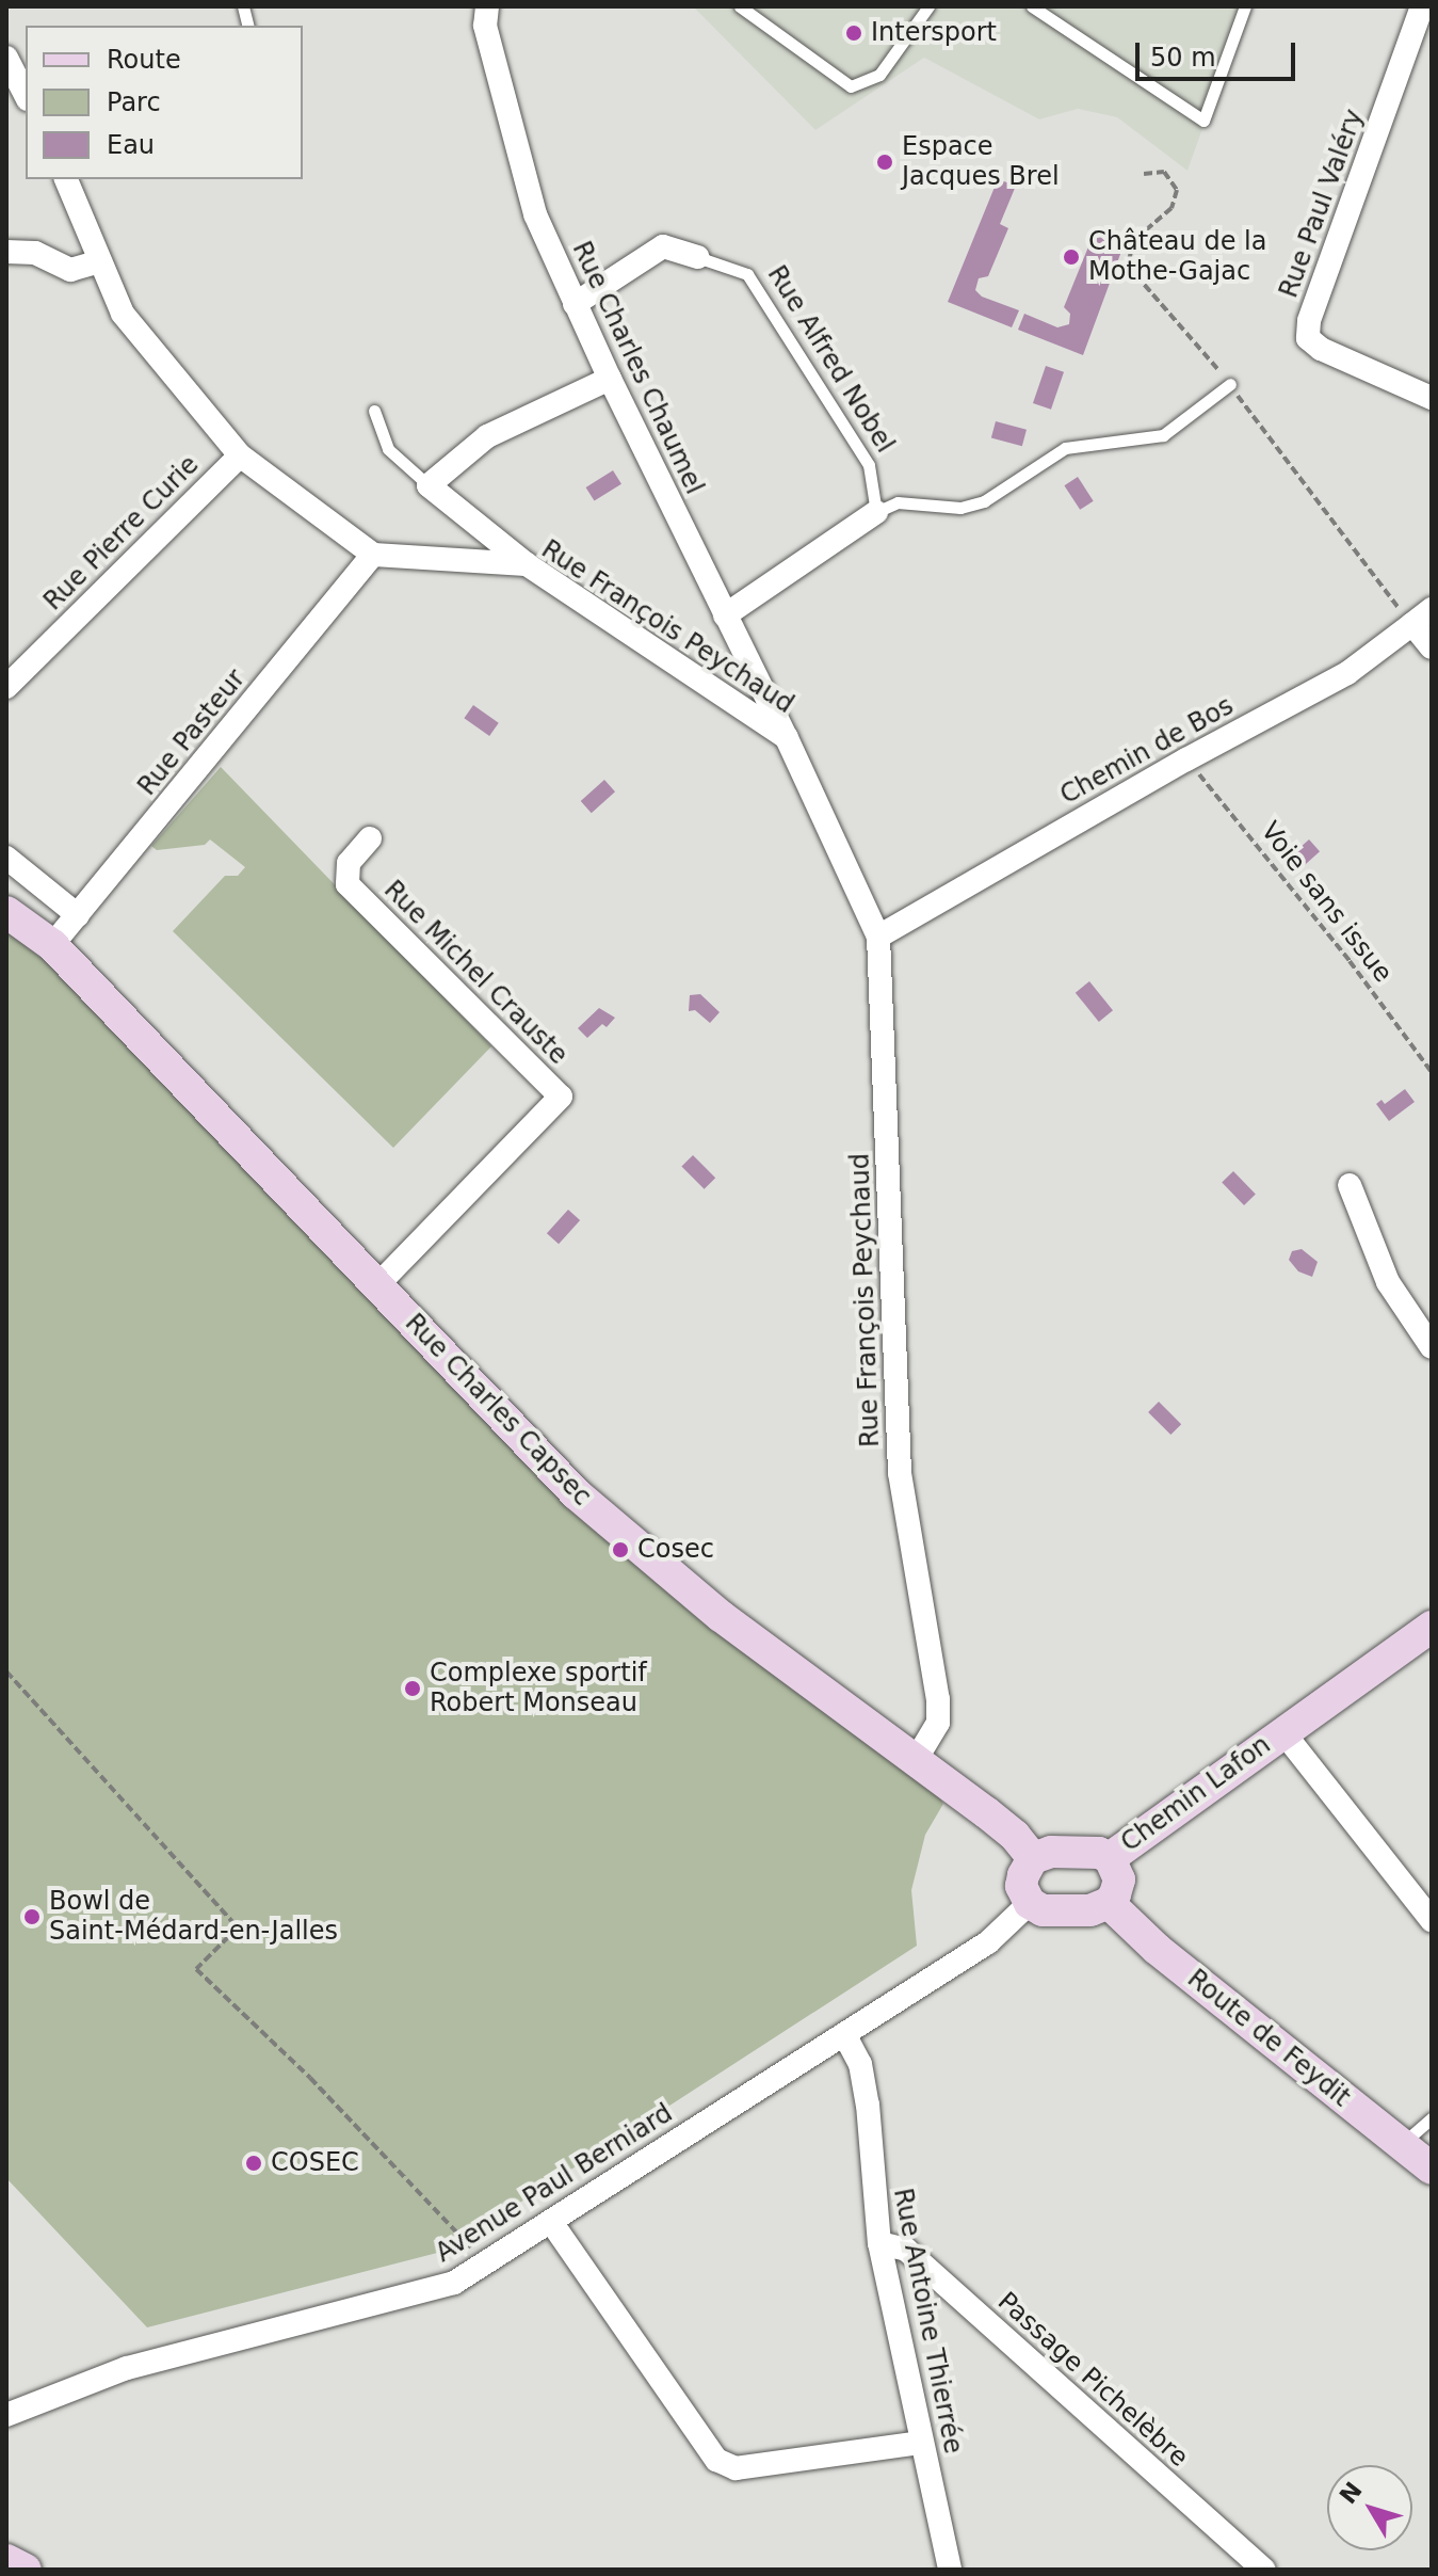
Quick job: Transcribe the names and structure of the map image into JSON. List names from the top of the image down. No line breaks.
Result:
{"streets":{"street":["Rue Paul Valéry","Rue Alfred Nobel","Rue Charles Chaumel","Rue Pierre Curie","Rue François Peychaud","Rue Pasteur","Chemin de Bos","Rue Michel Crauste","Rue Charles Capsec","Chemin Lafon","Route de Feydit","Avenue Paul Berniard","Rue Antoine Thierrée","Passage Pichelèbre"],"path":["Voie sans issue"]},"crossings":[["Rue Alfred Nobel","Rue Charles Chaumel"],["Rue Charles Chaumel","Rue François Peychaud"],["Rue François Peychaud","Rue Pasteur"],["Rue François Peychaud","Chemin de Bos"],["Rue François Peychaud","Rue Charles Capsec"],["Rue Pasteur","Rue Charles Capsec"],["Chemin de Bos","Voie sans issue"],["Rue Michel Crauste","Rue Charles Capsec"],["Rue Charles Capsec","Chemin Lafon"],["Rue Charles Capsec","Route de Feydit"],["Rue Charles Capsec","Avenue Paul Berniard"],["Chemin Lafon","Route de Feydit"],["Chemin Lafon","Avenue Paul Berniard"],["Route de Feydit","Avenue Paul Berniard"],["Avenue Paul Berniard","Rue Antoine Thierrée"],["Rue Antoine Thierrée","Passage Pichelèbre"]],"places":["Intersport","Espace Jacques Brel","Château de la Mothe-Gajac","Cosec","Complexe sportif Robert Monseau","Bowl de Saint-Médard-en-Jalles","COSEC"],"legend":["Route","Parc","Eau"],"scale_bar":"50 m","north":"top left"}
